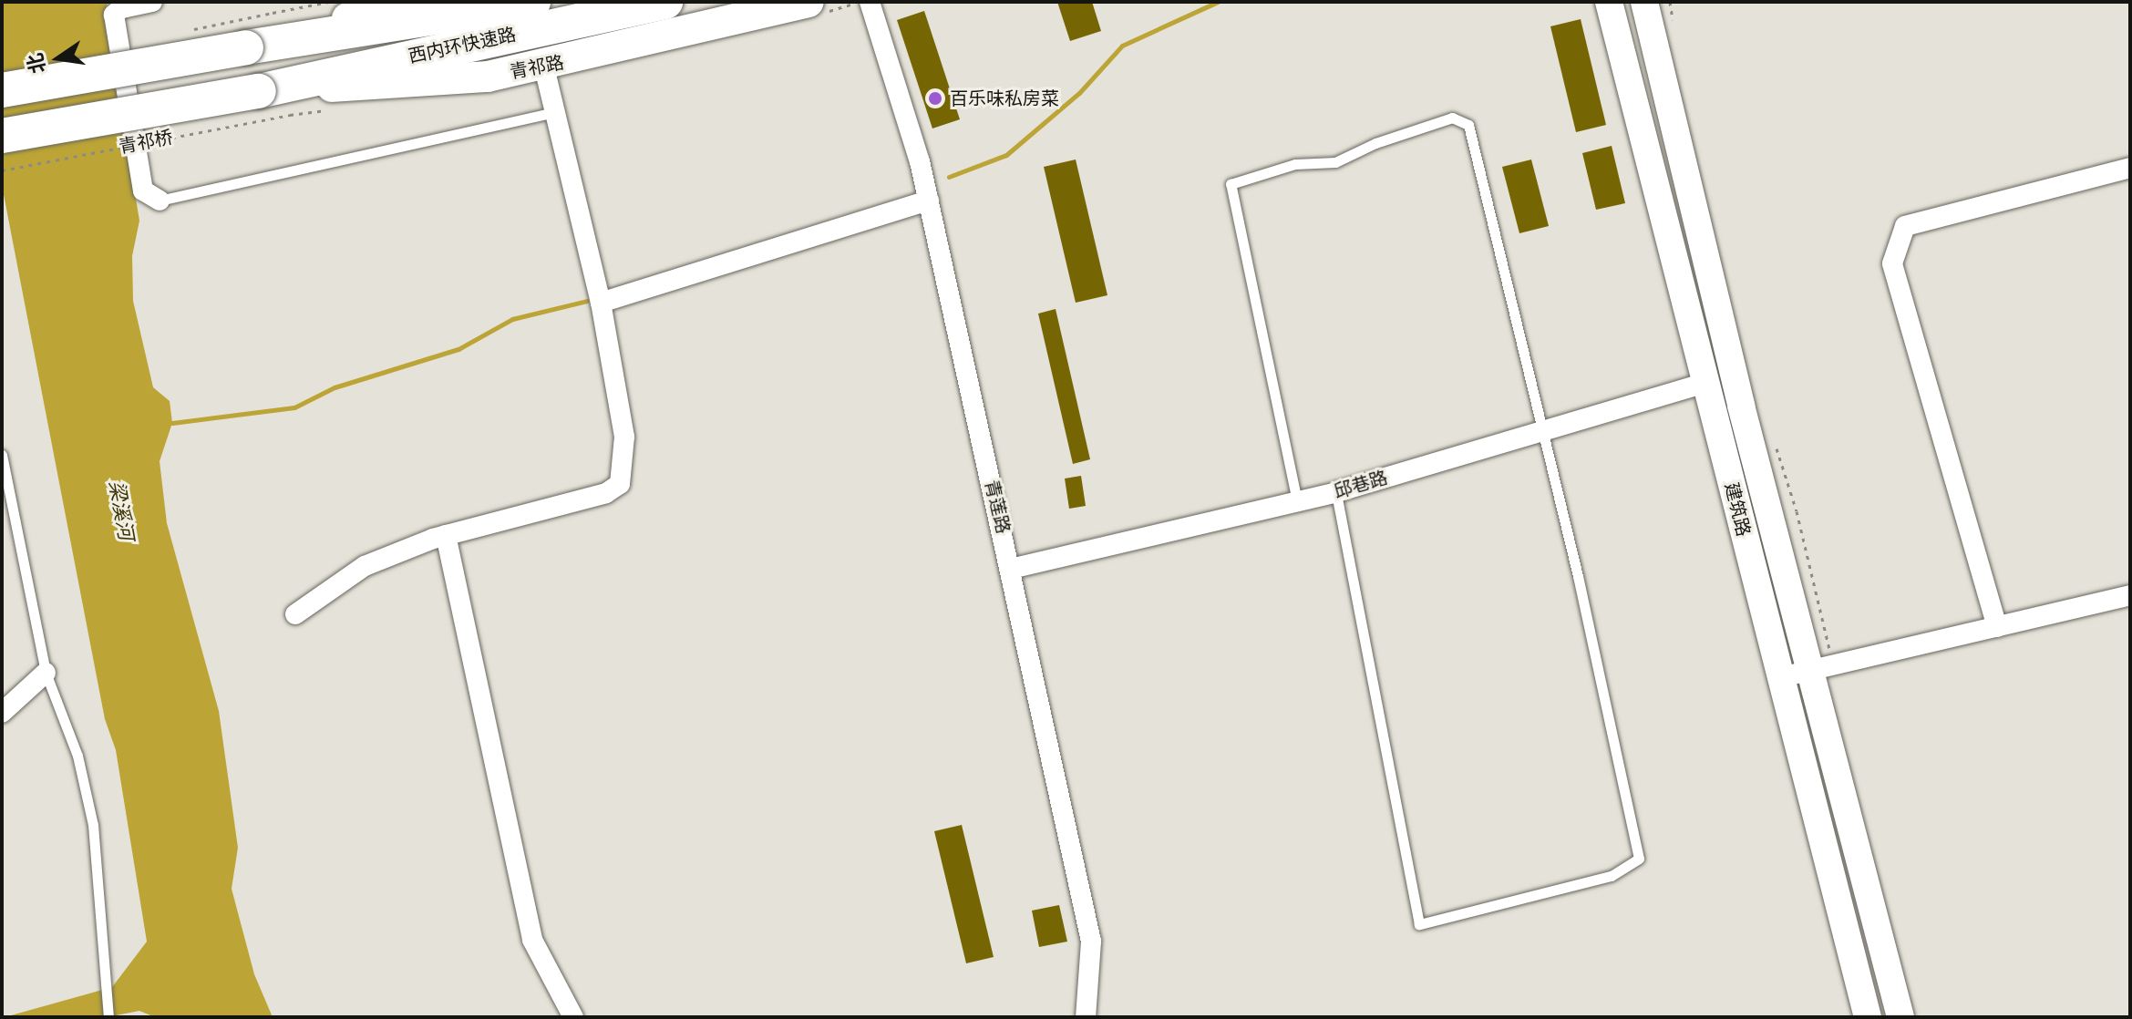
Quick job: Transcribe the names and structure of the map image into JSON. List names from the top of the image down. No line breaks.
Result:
{"streets":{"highway":["西内环快速路","青祁桥"],"main road":["青祁路","建筑路"],"street":["邱巷路","青莲路"]},"crossings":[["西内环快速路","青祁路"],["西内环快速路","青祁桥"],["青祁路","青祁桥"],["邱巷路","青莲路"],["邱巷路","建筑路"]],"water":["梁溪河"],"places":["百乐味私房菜"],"north":"left"}
